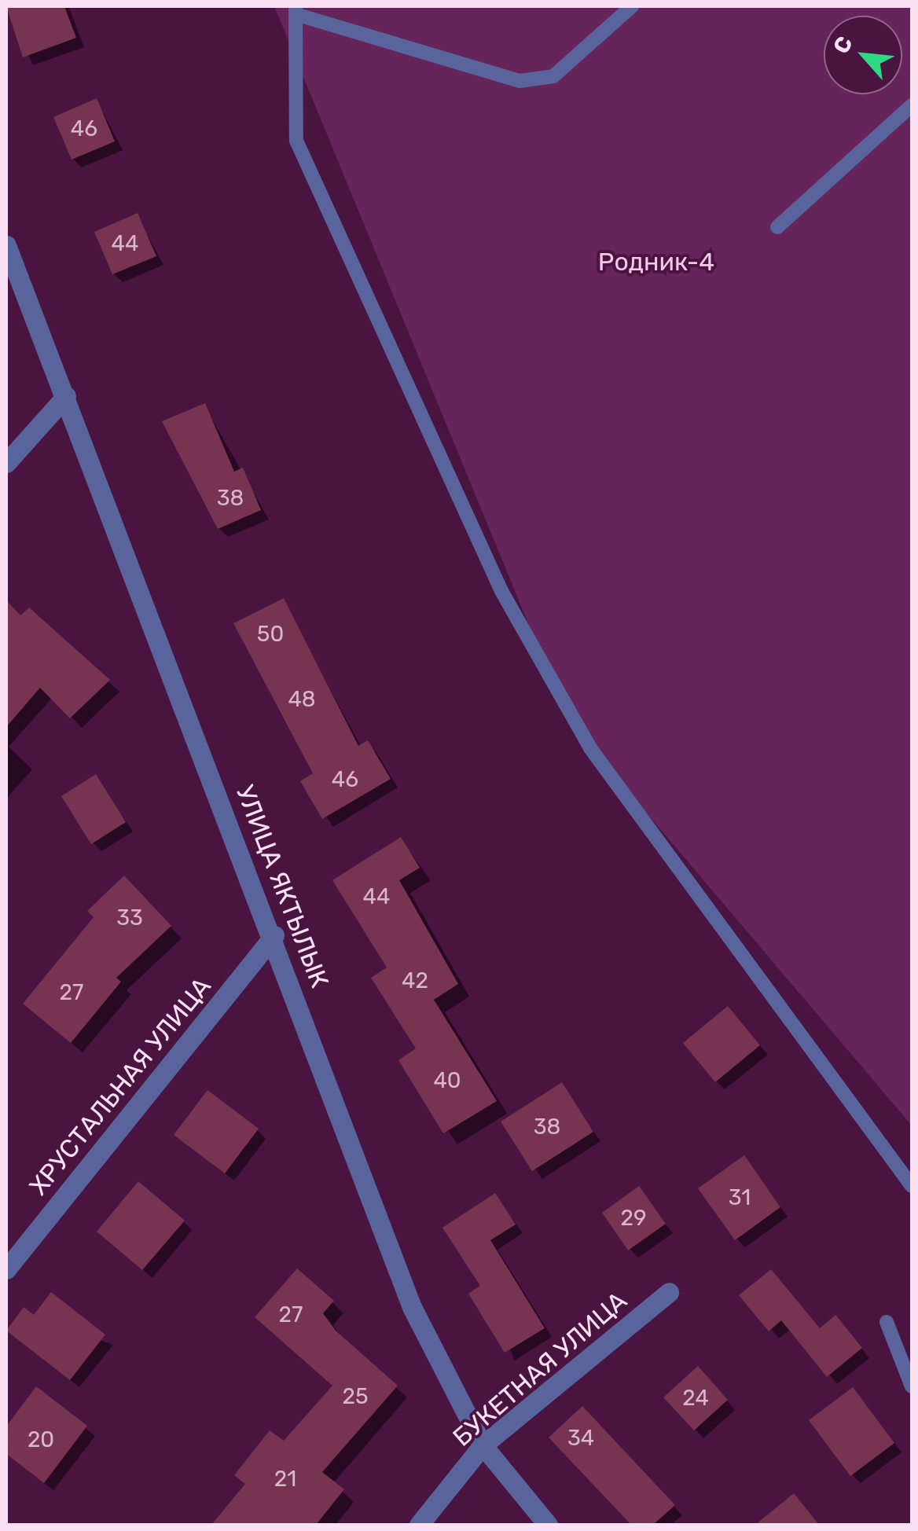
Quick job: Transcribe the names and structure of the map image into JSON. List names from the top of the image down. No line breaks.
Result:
{"streets":{"street":["УЛИЦА ЯКТЫЛЫК","ХРУСТАЛЬНАЯ УЛИЦА","БУКЕТНАЯ УЛИЦА"]},"crossings":[["УЛИЦА ЯКТЫЛЫК","ХРУСТАЛЬНАЯ УЛИЦА"],["УЛИЦА ЯКТЫЛЫК","БУКЕТНАЯ УЛИЦА"]],"parks":["Родник-4"],"house_numbers":["46","44","38","50","48","46","44","33","42","27","40","38","31","29","27","25","24","34","20","21"],"north":"top left"}
